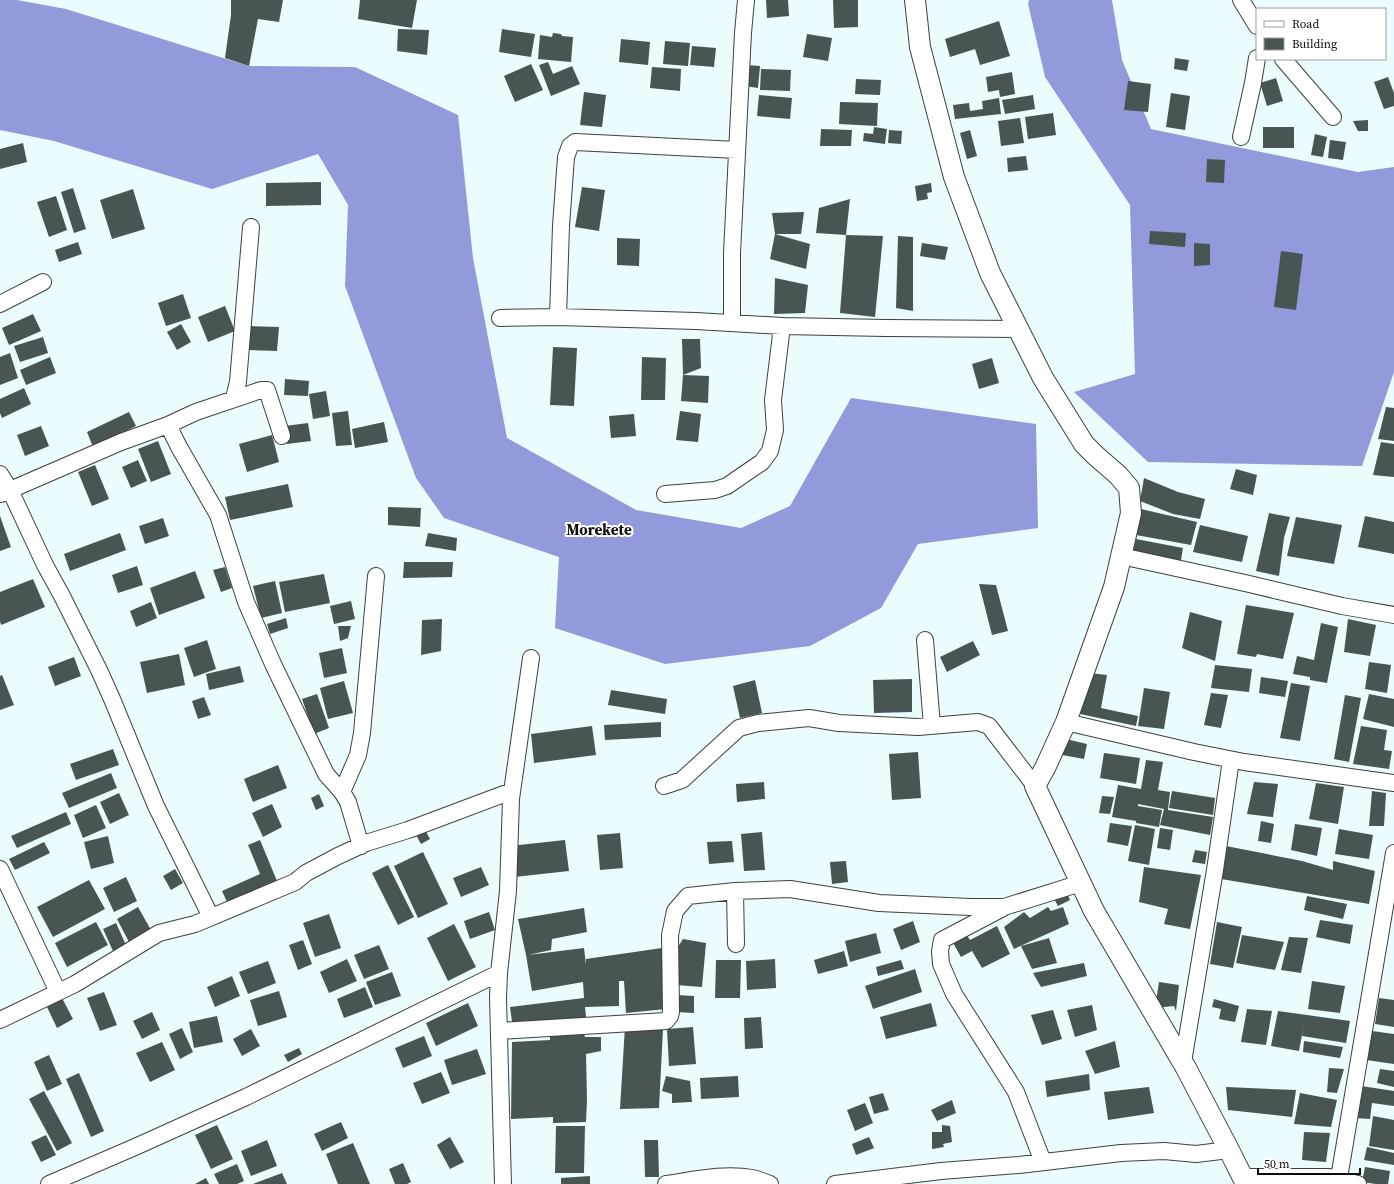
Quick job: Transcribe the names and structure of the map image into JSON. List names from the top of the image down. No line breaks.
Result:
{"districts":["Morekete"],"legend":["Road","Building"],"scale_bar":"50 m"}
